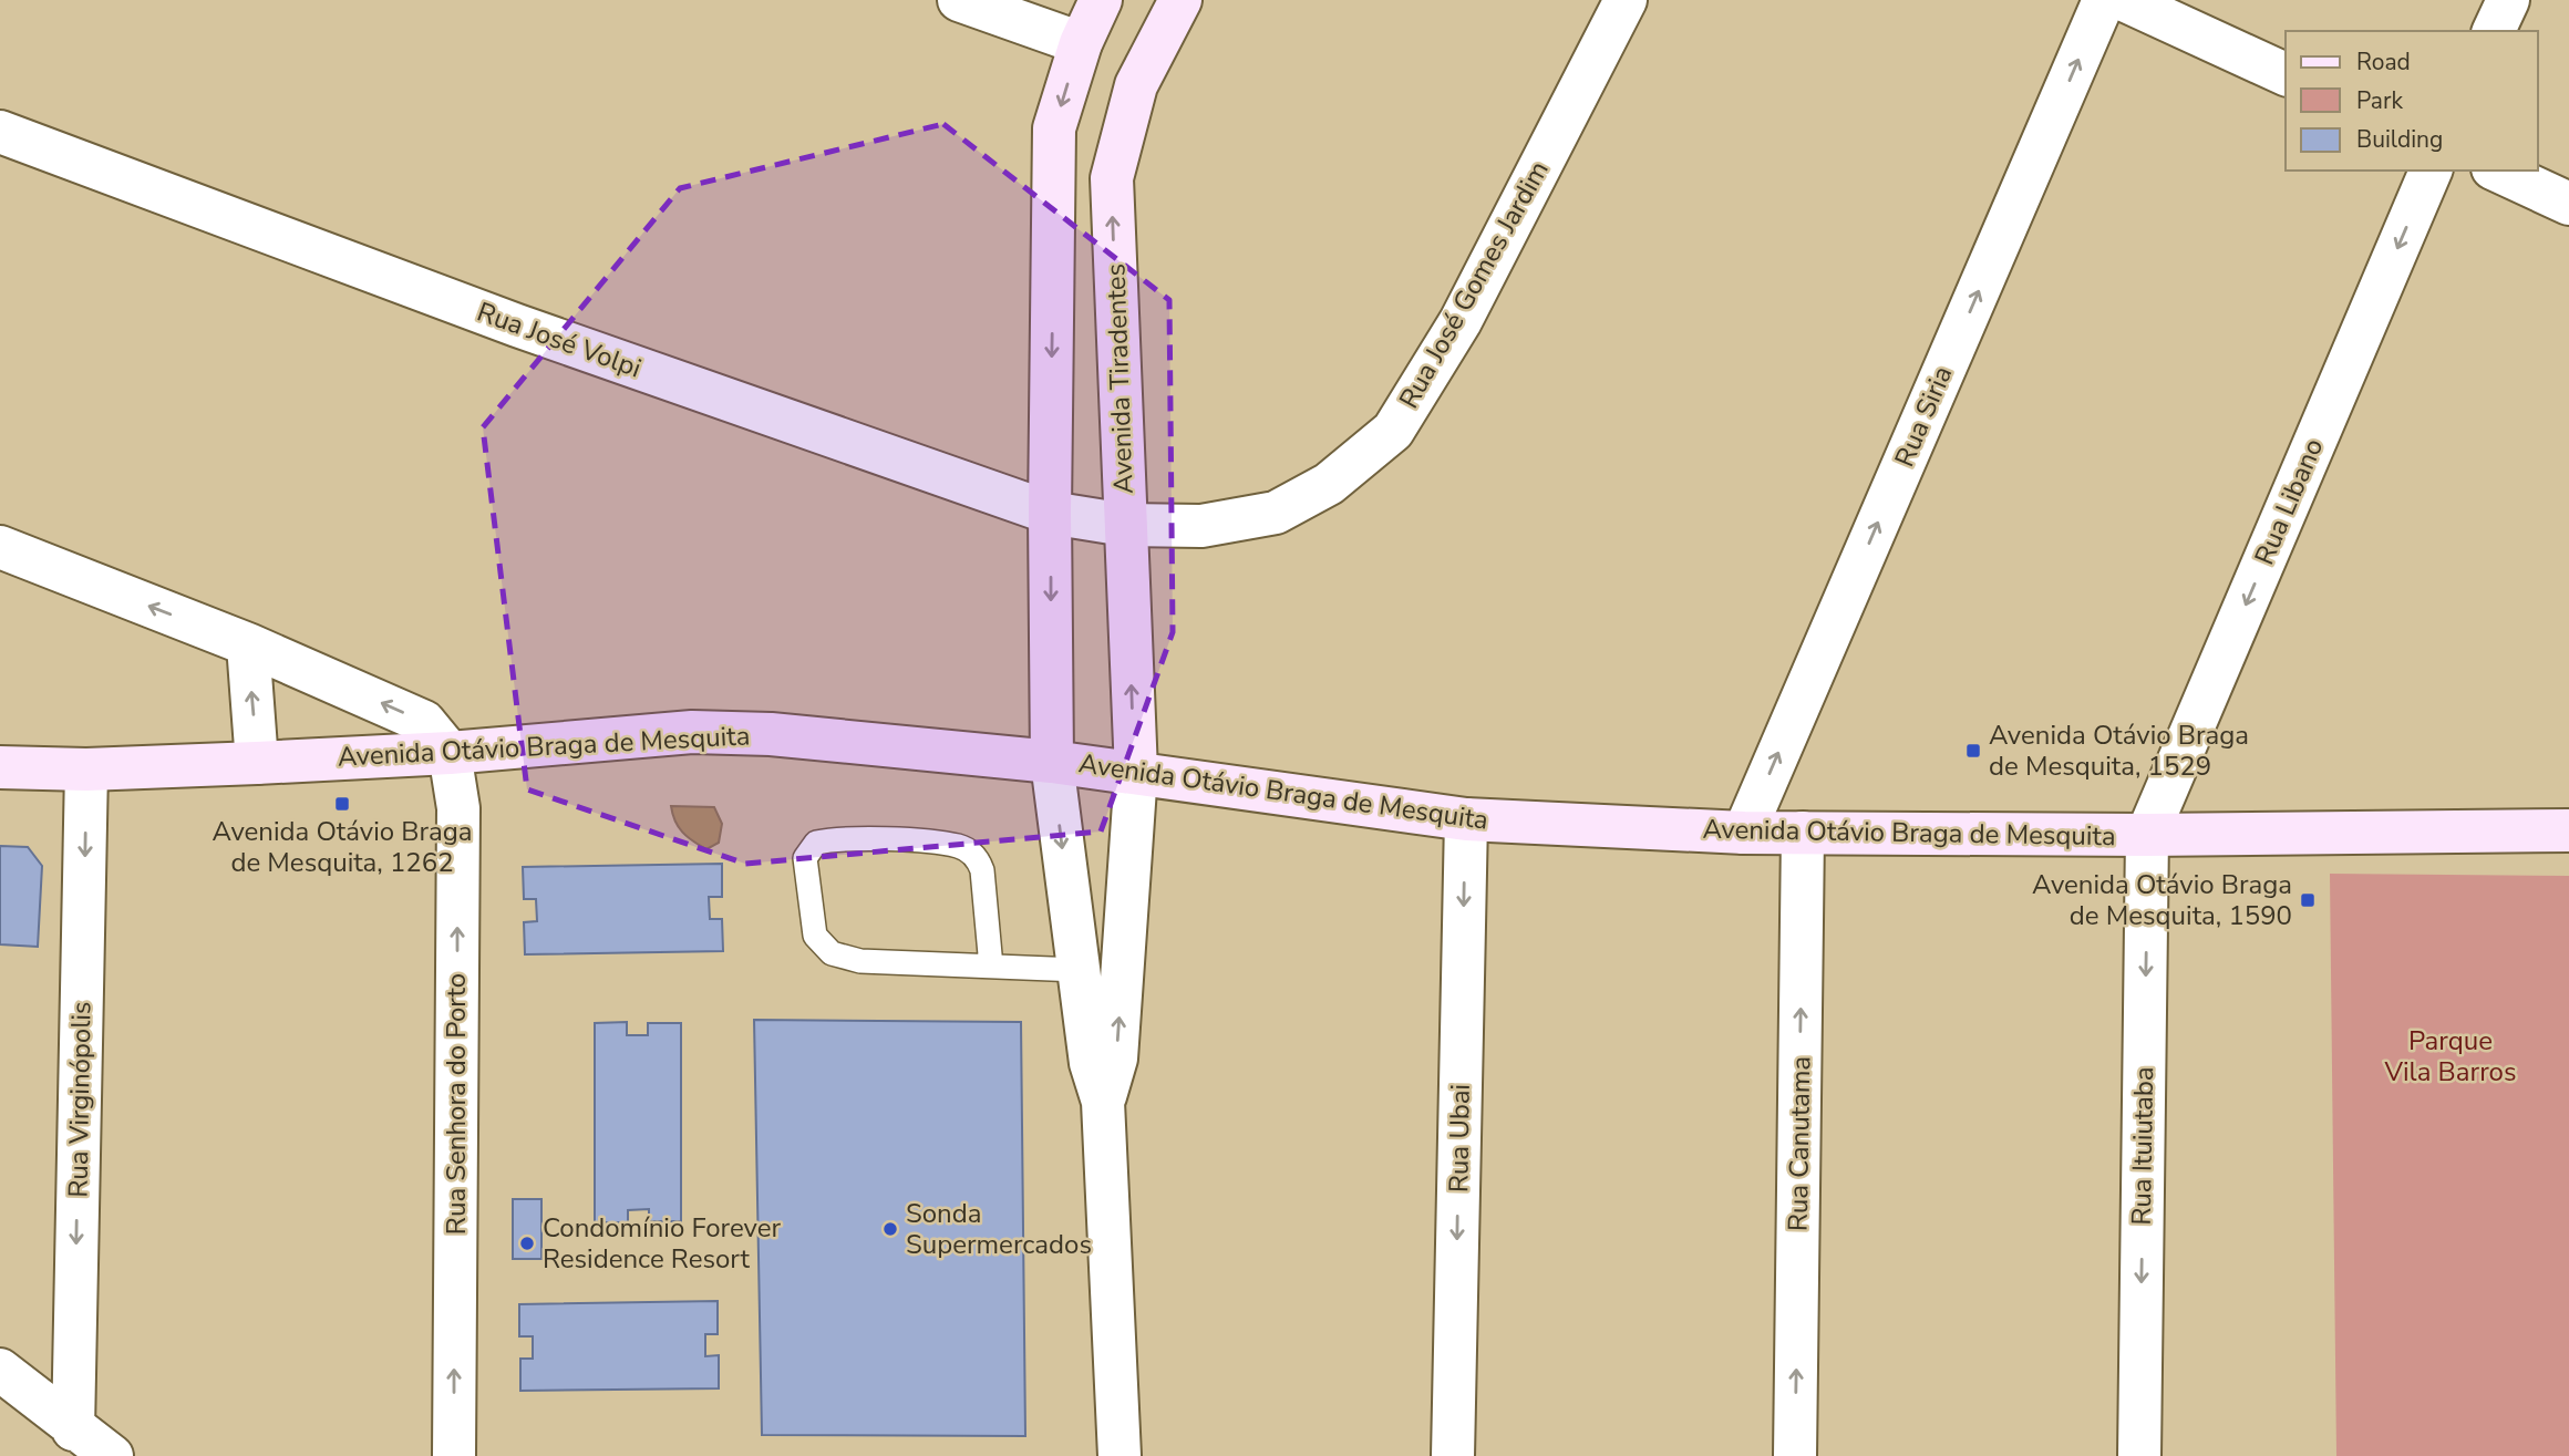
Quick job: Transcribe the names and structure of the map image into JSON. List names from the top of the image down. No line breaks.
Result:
{"streets":{"main road":["Avenida Tiradentes","Avenida Otávio Braga de Mesquita"],"street":["Rua José Gomes Jardim","Rua José Volpi","Rua Siria","Rua Libano","Rua Virginópolis","Rua Senhora do Porto","Rua Ubai","Rua Canutama","Rua Ituiutaba"]},"crossings":[["Rua José Gomes Jardim","Rua José Volpi"],["Rua José Gomes Jardim","Avenida Tiradentes"],["Rua José Volpi","Avenida Tiradentes"],["Avenida Tiradentes","Avenida Otávio Braga de Mesquita"],["Rua Siria","Avenida Otávio Braga de Mesquita"],["Rua Libano","Avenida Otávio Braga de Mesquita"],["Rua Libano","Rua Ituiutaba"],["Avenida Otávio Braga de Mesquita","Rua Virginópolis"],["Avenida Otávio Braga de Mesquita","Rua Senhora do Porto"],["Avenida Otávio Braga de Mesquita","Rua Ubai"],["Avenida Otávio Braga de Mesquita","Rua Canutama"],["Avenida Otávio Braga de Mesquita","Rua Ituiutaba"]],"one_way":["Rua Siria","Rua Libano","Rua Virginópolis","Rua Senhora do Porto","Rua Canutama","Rua Ituiutaba"],"parks":["Parque Vila Barros"],"places":{"transit":["Avenida Otávio Braga de Mesquita, 1529","Avenida Otávio Braga de Mesquita, 1262","Avenida Otávio Braga de Mesquita, 1590"],"other":["Sonda Supermercados","Condomínio Forever Residence Resort"]},"legend":["Road","Park","Building"]}
